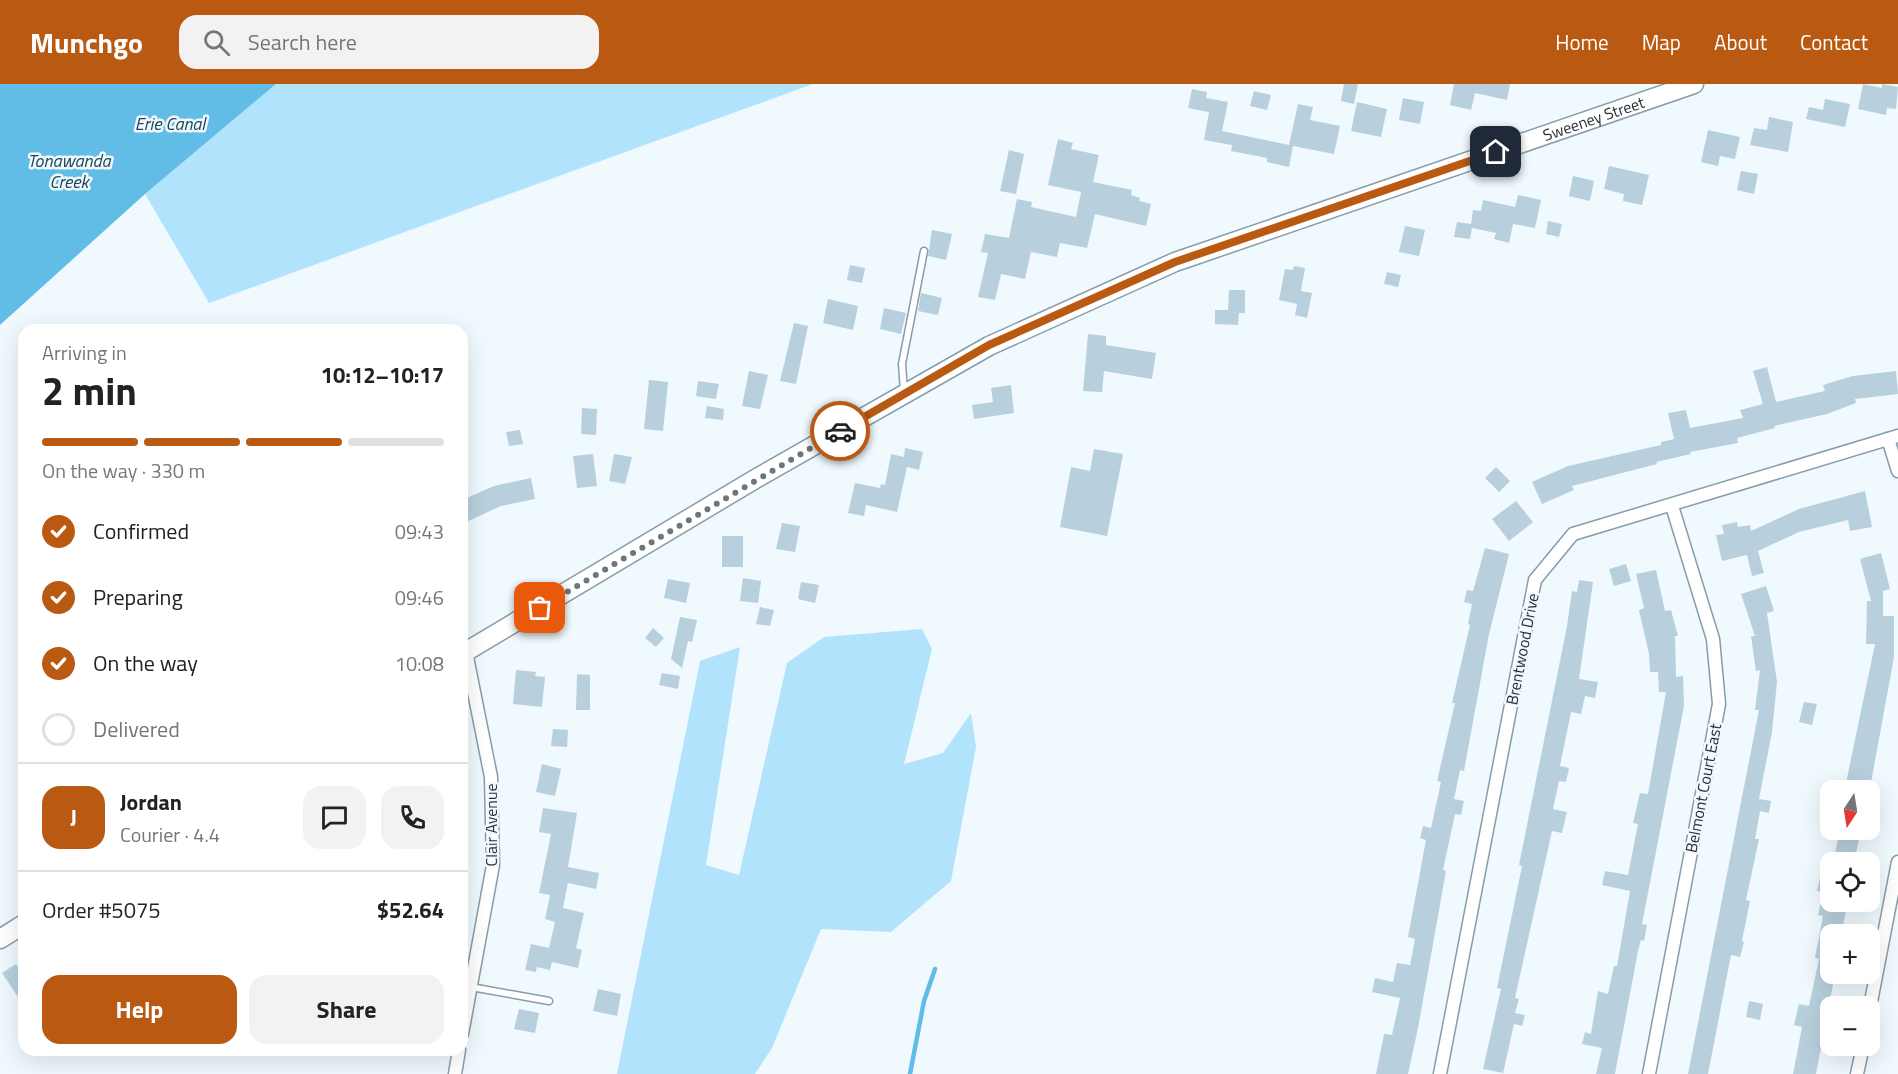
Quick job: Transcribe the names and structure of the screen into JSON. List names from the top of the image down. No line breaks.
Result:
{"streets":{"street":["Sweeney Street","Brentwood Drive","Belmont Court East","Clair Avenue"]},"crossings":[["Brentwood Drive","Belmont Court East"]],"water":["Erie Canal","Tonawanda Creek"],"north":"bottom","page":{"header":"Munchgo","search":"Search here","nav":["Home","Map","About","Contact"],"heading":["2 min","Arriving in","10:12–10:17"],"panel":["Jordan","Courier · 4.4","Order #5075","$52.64"],"bar":"On the way · 330 m","list":[["Confirmed","09:43"],["Preparing","09:46"],["On the way","10:08"],"Delivered"],"map_buttons":["+","−"],"round":"J","buttons":["Help","Share"]}}
